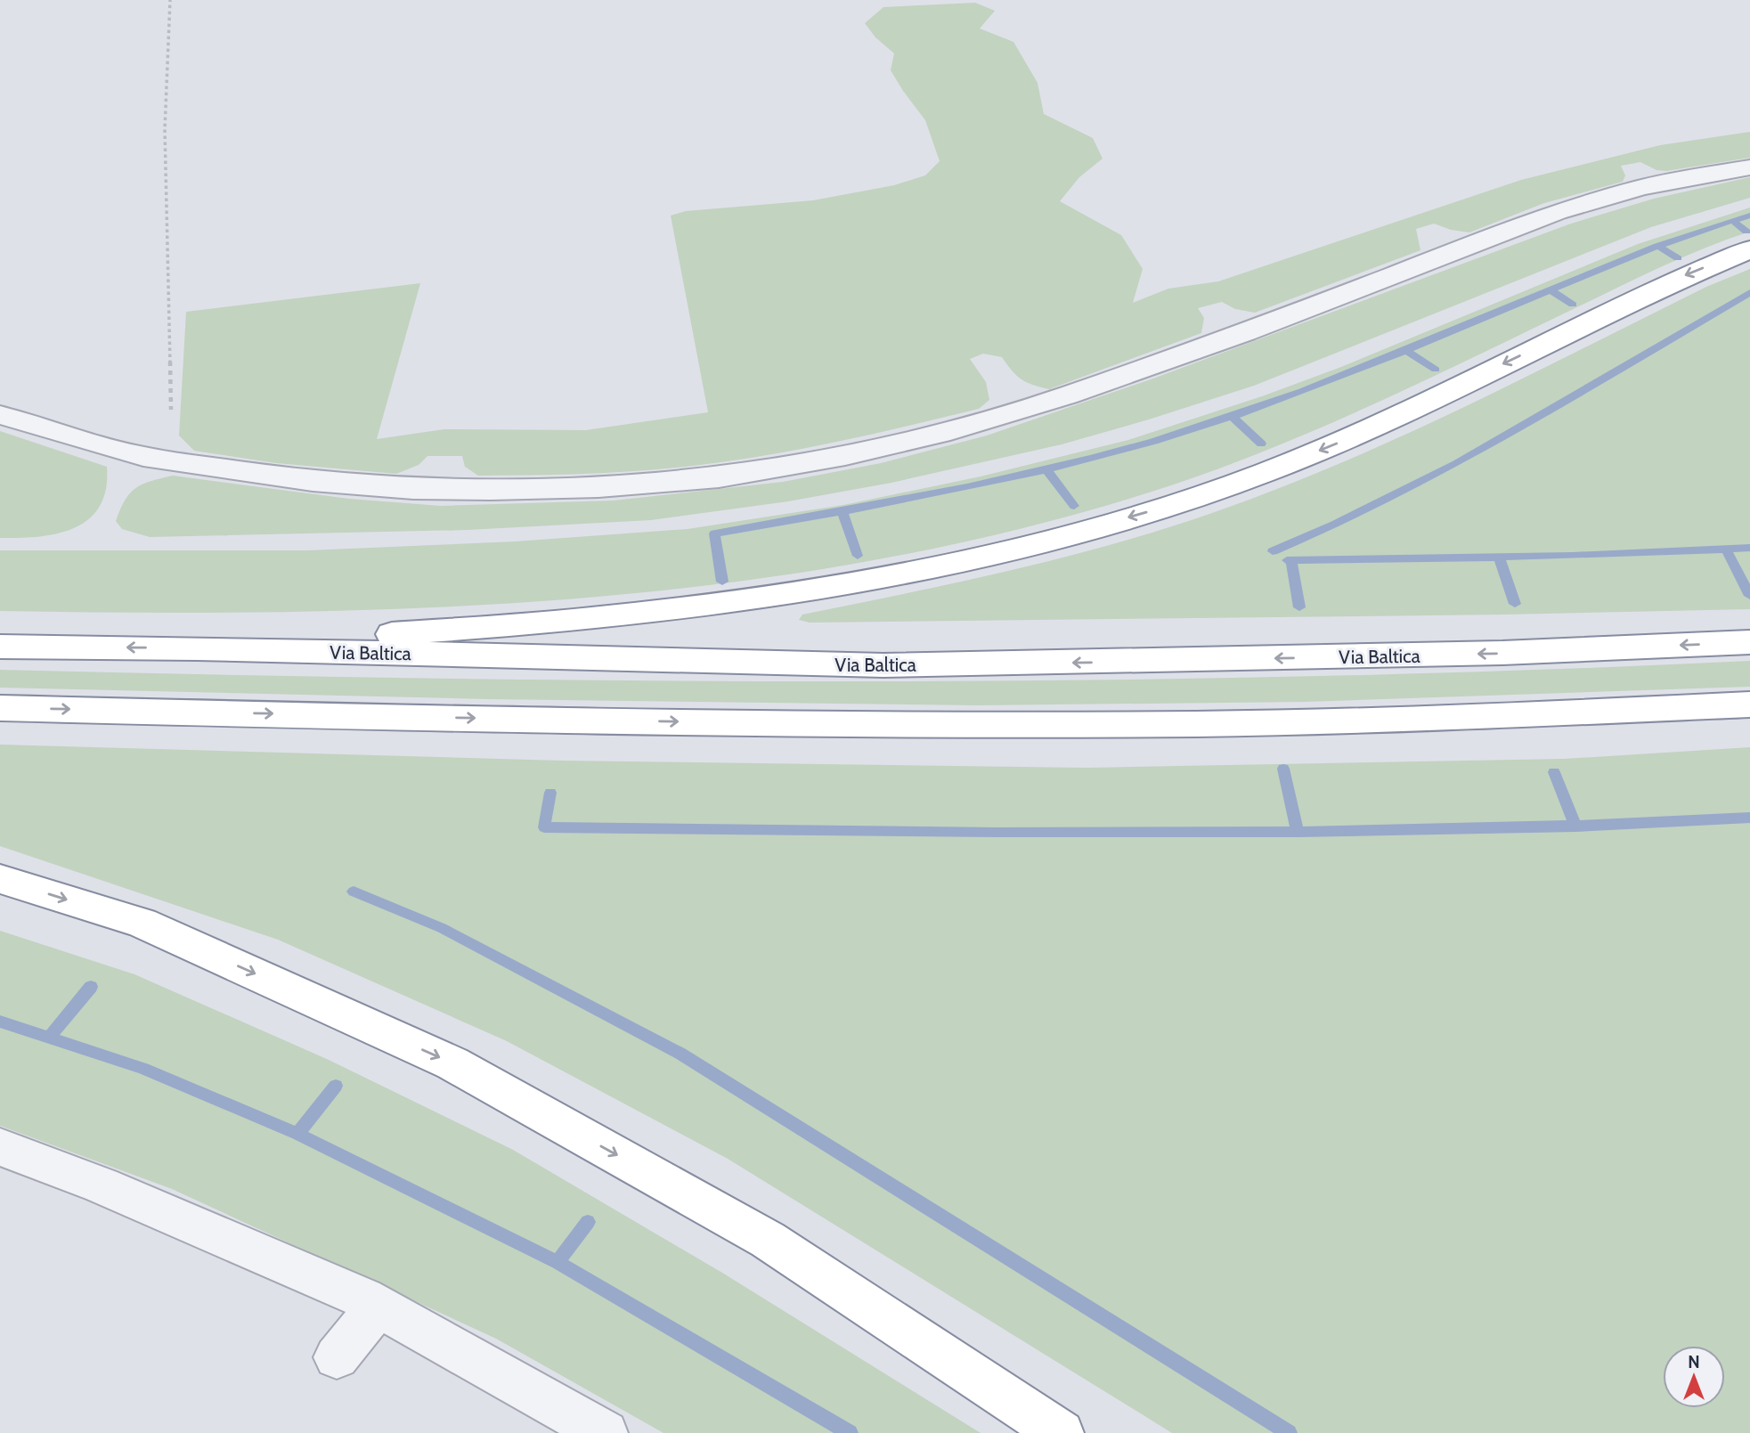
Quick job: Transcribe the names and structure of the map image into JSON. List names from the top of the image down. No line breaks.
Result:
{"streets":{"highway":["Via Baltica"]},"north":"top"}
